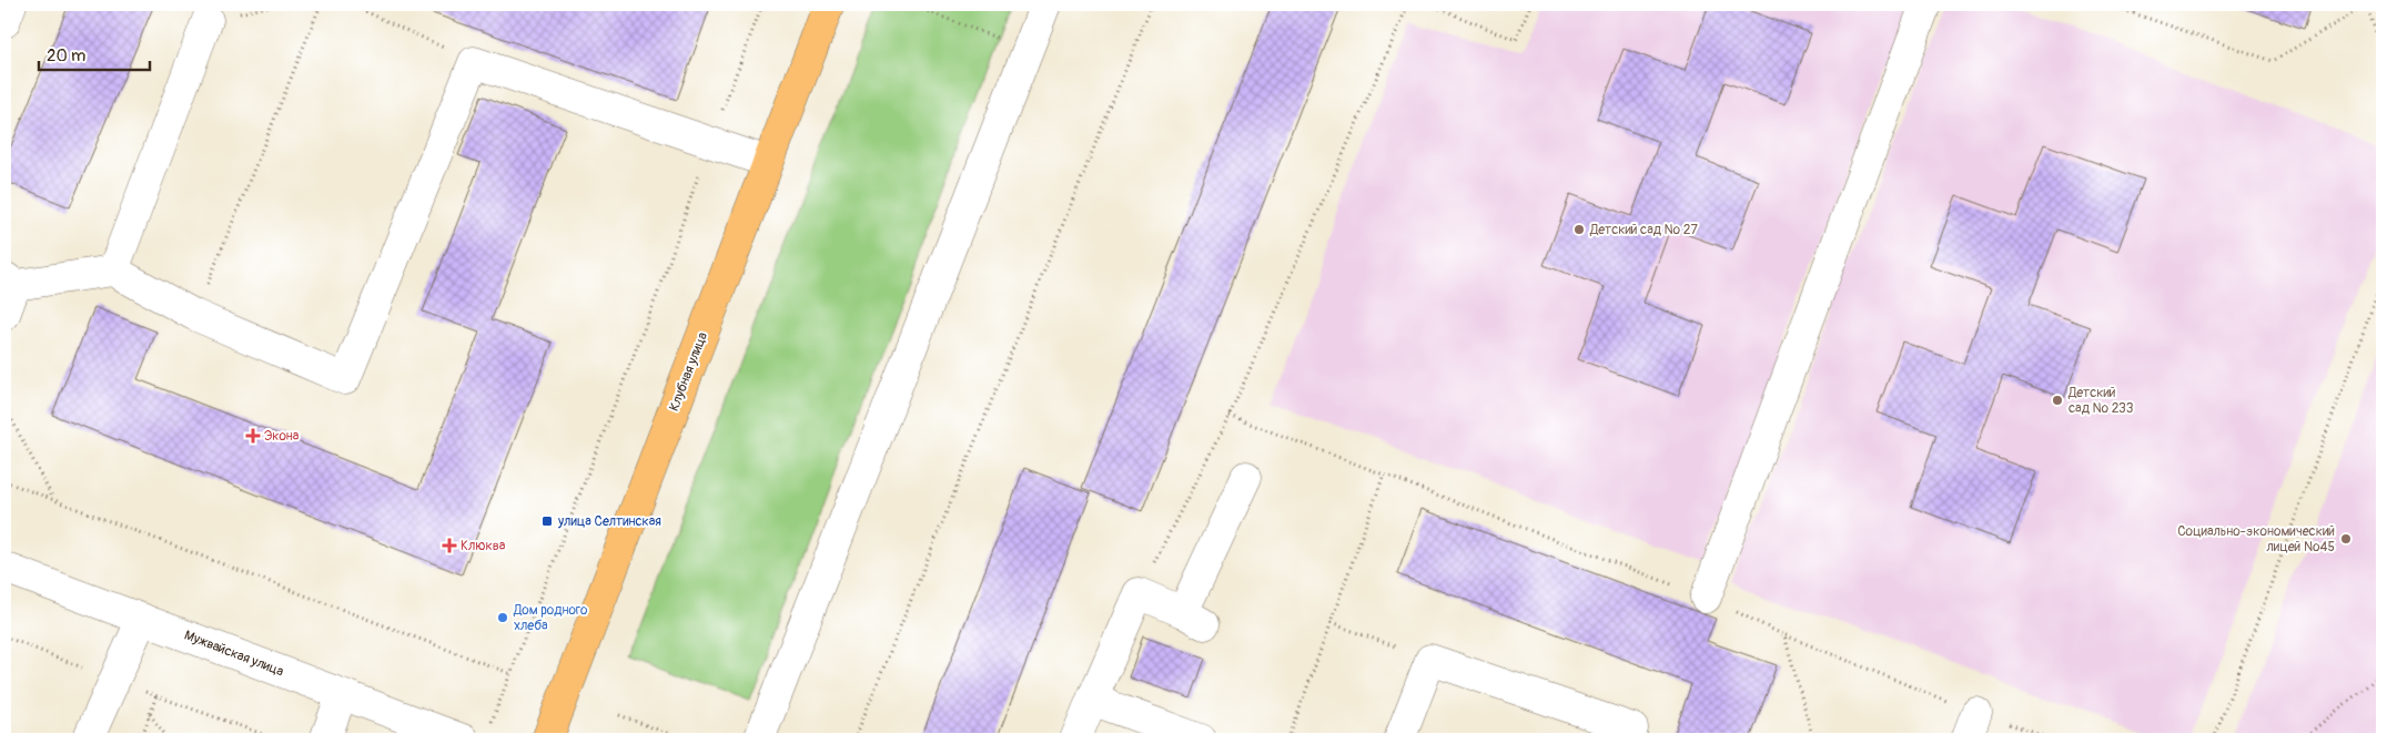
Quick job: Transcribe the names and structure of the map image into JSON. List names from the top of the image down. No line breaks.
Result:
{"streets":{"main road":["Клубная улица"],"street":["Мужвайская улица"]},"places":{"other":["Детский сад № 27","Детский сад № 233","Социально-экономический лицей №45","Дом родного хлеба"],"health":["Экона","Клюква"],"transit":["улица Селтинская"]},"scale_bar":"20 m"}
